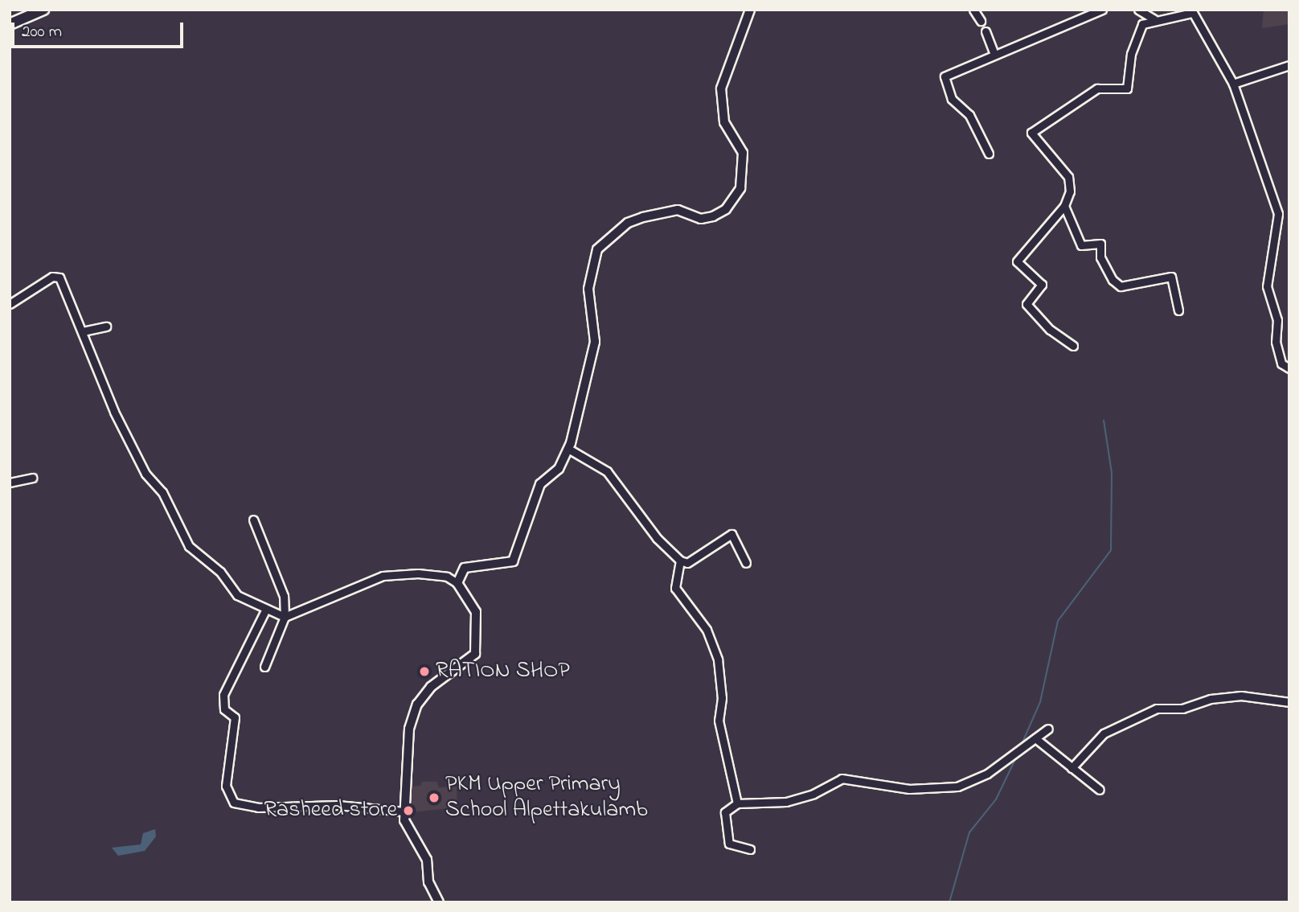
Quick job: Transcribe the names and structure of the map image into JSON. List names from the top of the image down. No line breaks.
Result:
{"places":["RATION SHOP","PKM Upper Primary School Alpettakulamb","Rasheed store"],"scale_bar":"200 m"}
